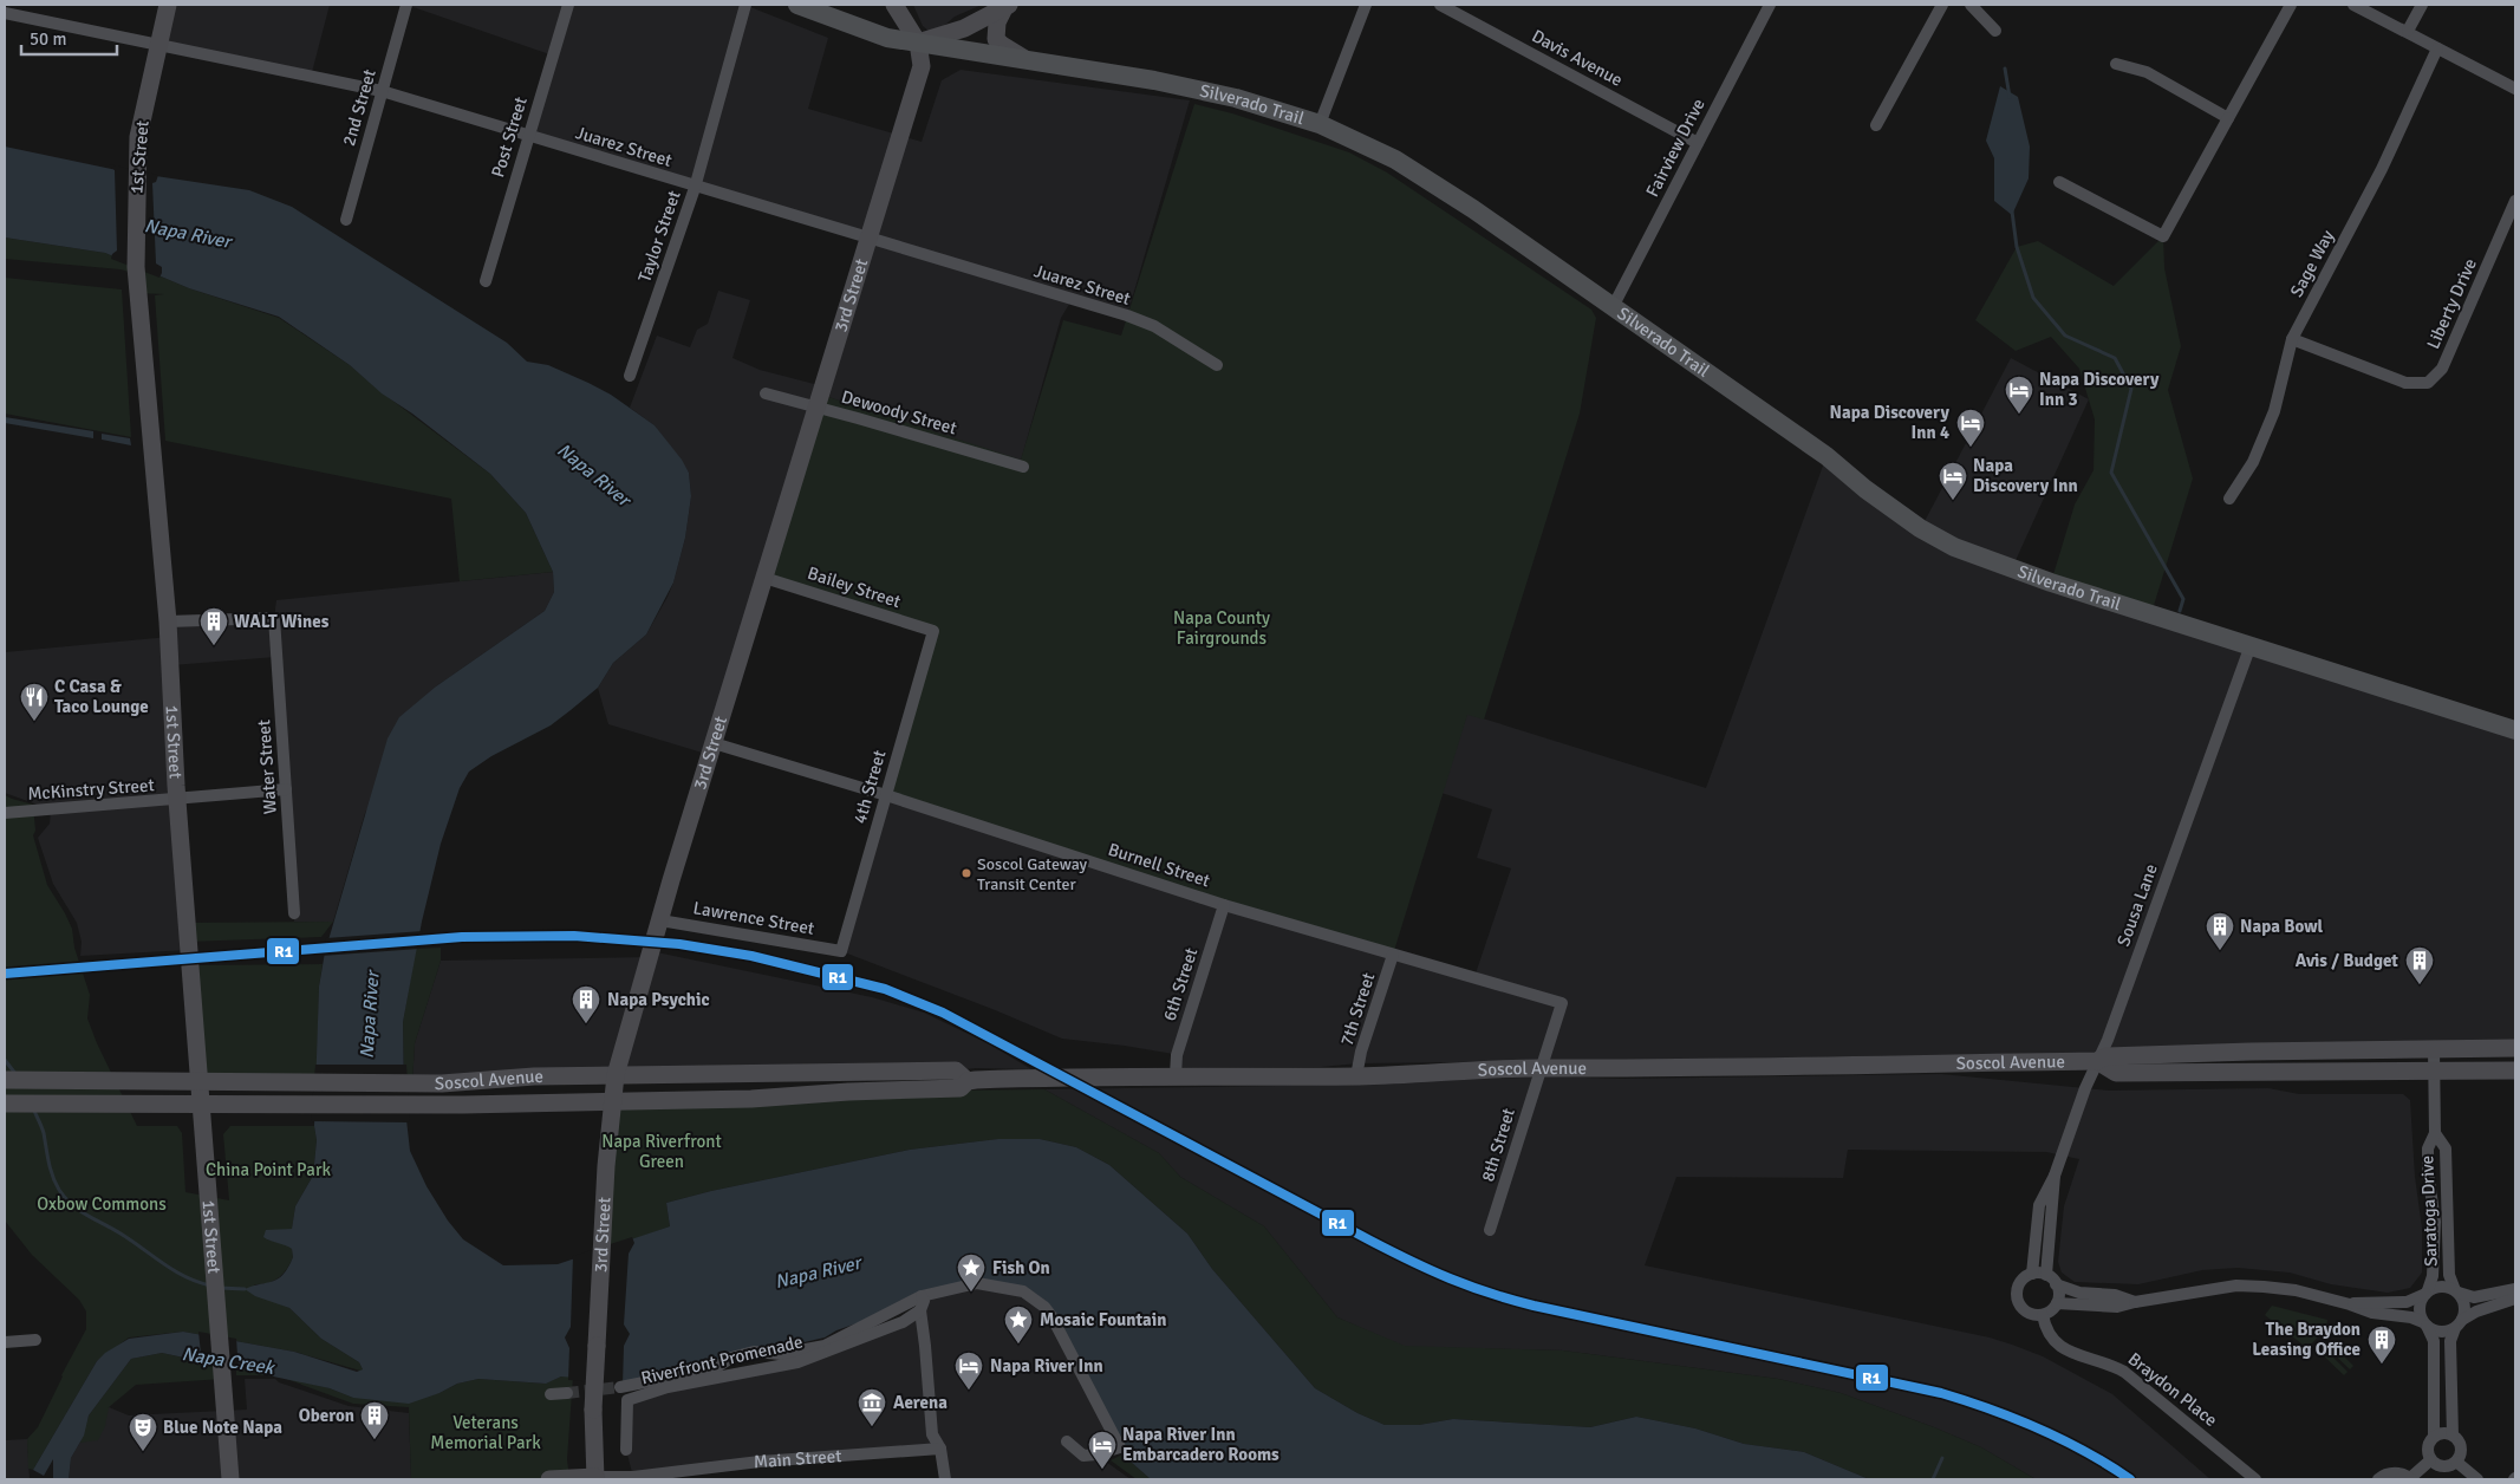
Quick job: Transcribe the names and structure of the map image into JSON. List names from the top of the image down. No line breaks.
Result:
{"streets":{"main road":["Silverado Trail","1st Street","3rd Street","Soscol Avenue","Main Street"],"street":["Davis Avenue","2nd Street","Post Street","Juarez Street","Fairview Drive","Taylor Street","Sage Way","Liberty Drive","Dewoody Street","Bailey Street","Water Street","4th Street","McKinstry Street","Burnell Street","Sousa Lane","Lawrence Street","6th Street","7th Street","8th Street","Saratoga Drive","Riverfront Promenade","Braydon Place"]},"crossings":[["Davis Avenue","Fairview Drive"],["Silverado Trail","Fairview Drive"],["Silverado Trail","3rd Street"],["Silverado Trail","Sousa Lane"],["2nd Street","Juarez Street"],["Post Street","Juarez Street"],["Juarez Street","1st Street"],["Juarez Street","Taylor Street"],["Juarez Street","3rd Street"],["1st Street","Water Street"],["1st Street","McKinstry Street"],["1st Street","Soscol Avenue"],["Sage Way","Liberty Drive"],["3rd Street","Dewoody Street"],["3rd Street","Bailey Street"],["3rd Street","Burnell Street"],["3rd Street","Lawrence Street"],["3rd Street","Soscol Avenue"],["3rd Street","Main Street"],["Bailey Street","4th Street"],["Water Street","McKinstry Street"],["4th Street","Burnell Street"],["4th Street","Lawrence Street"],["Burnell Street","6th Street"],["Burnell Street","7th Street"],["Burnell Street","8th Street"],["Sousa Lane","Soscol Avenue"],["Sousa Lane","Braydon Place"],["6th Street","Soscol Avenue"],["7th Street","Soscol Avenue"],["Soscol Avenue","8th Street"],["Soscol Avenue","Saratoga Drive"]],"water":["Napa River","Napa Creek"],"parks":["Napa County Fairgrounds","Napa Riverfront Green","China Point Park","Oxbow Commons","Veterans Memorial Park"],"places":{"hotel":["Napa Discovery Inn 3","Napa Discovery Inn 4","Napa Discovery Inn","Napa River Inn","Napa River Inn Embarcadero Rooms"],"building":["WALT Wines","Napa Bowl","Avis / Budget","Napa Psychic","The Braydon Leasing Office","Oberon"],"restaurant":["C Casa & Taco Lounge"],"other":["Soscol Gateway Transit Center"],"place":["Fish On","Mosaic Fountain"],"museum":["Aerena"],"theatre":["Blue Note Napa"]},"lines":["transit line R1"],"scale_bar":"50 m"}
